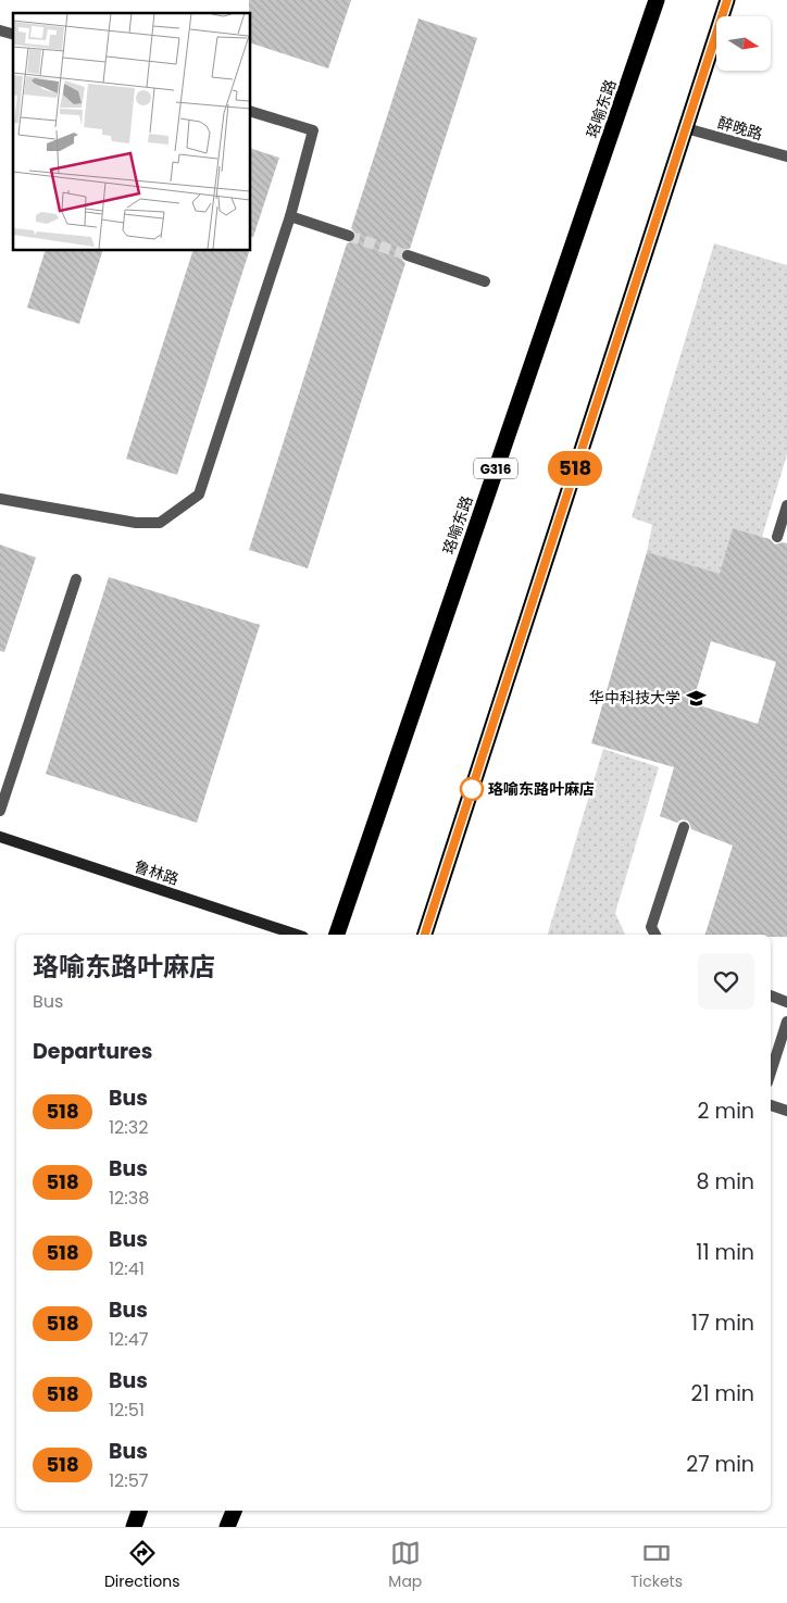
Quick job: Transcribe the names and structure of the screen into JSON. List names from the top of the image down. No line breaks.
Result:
{"streets":{"highway":["珞喻东路","G316"],"street":["醉晚路","鲁林路"]},"places":{"school or university":["华中科技大学"],"other":["珞喻东路叶麻店"]},"lines":["bus line 518"],"north":"right","page":{"on_map":"518","heading":[["珞喻东路叶麻店","Bus"],"Departures"],"list":[{"mark":"518","name":"Bus","note":"12:32","value":"2 min"},{"mark":"518","name":"Bus","note":"12:38","value":"8 min"},{"mark":"518","name":"Bus","note":"12:41","value":"11 min"},{"mark":"518","name":"Bus","note":"12:47","value":"17 min"},{"mark":"518","name":"Bus","note":"12:51","value":"21 min"},{"mark":"518","name":"Bus","note":"12:57","value":"27 min"}],"tabs":["Directions","Map","Tickets"]}}
